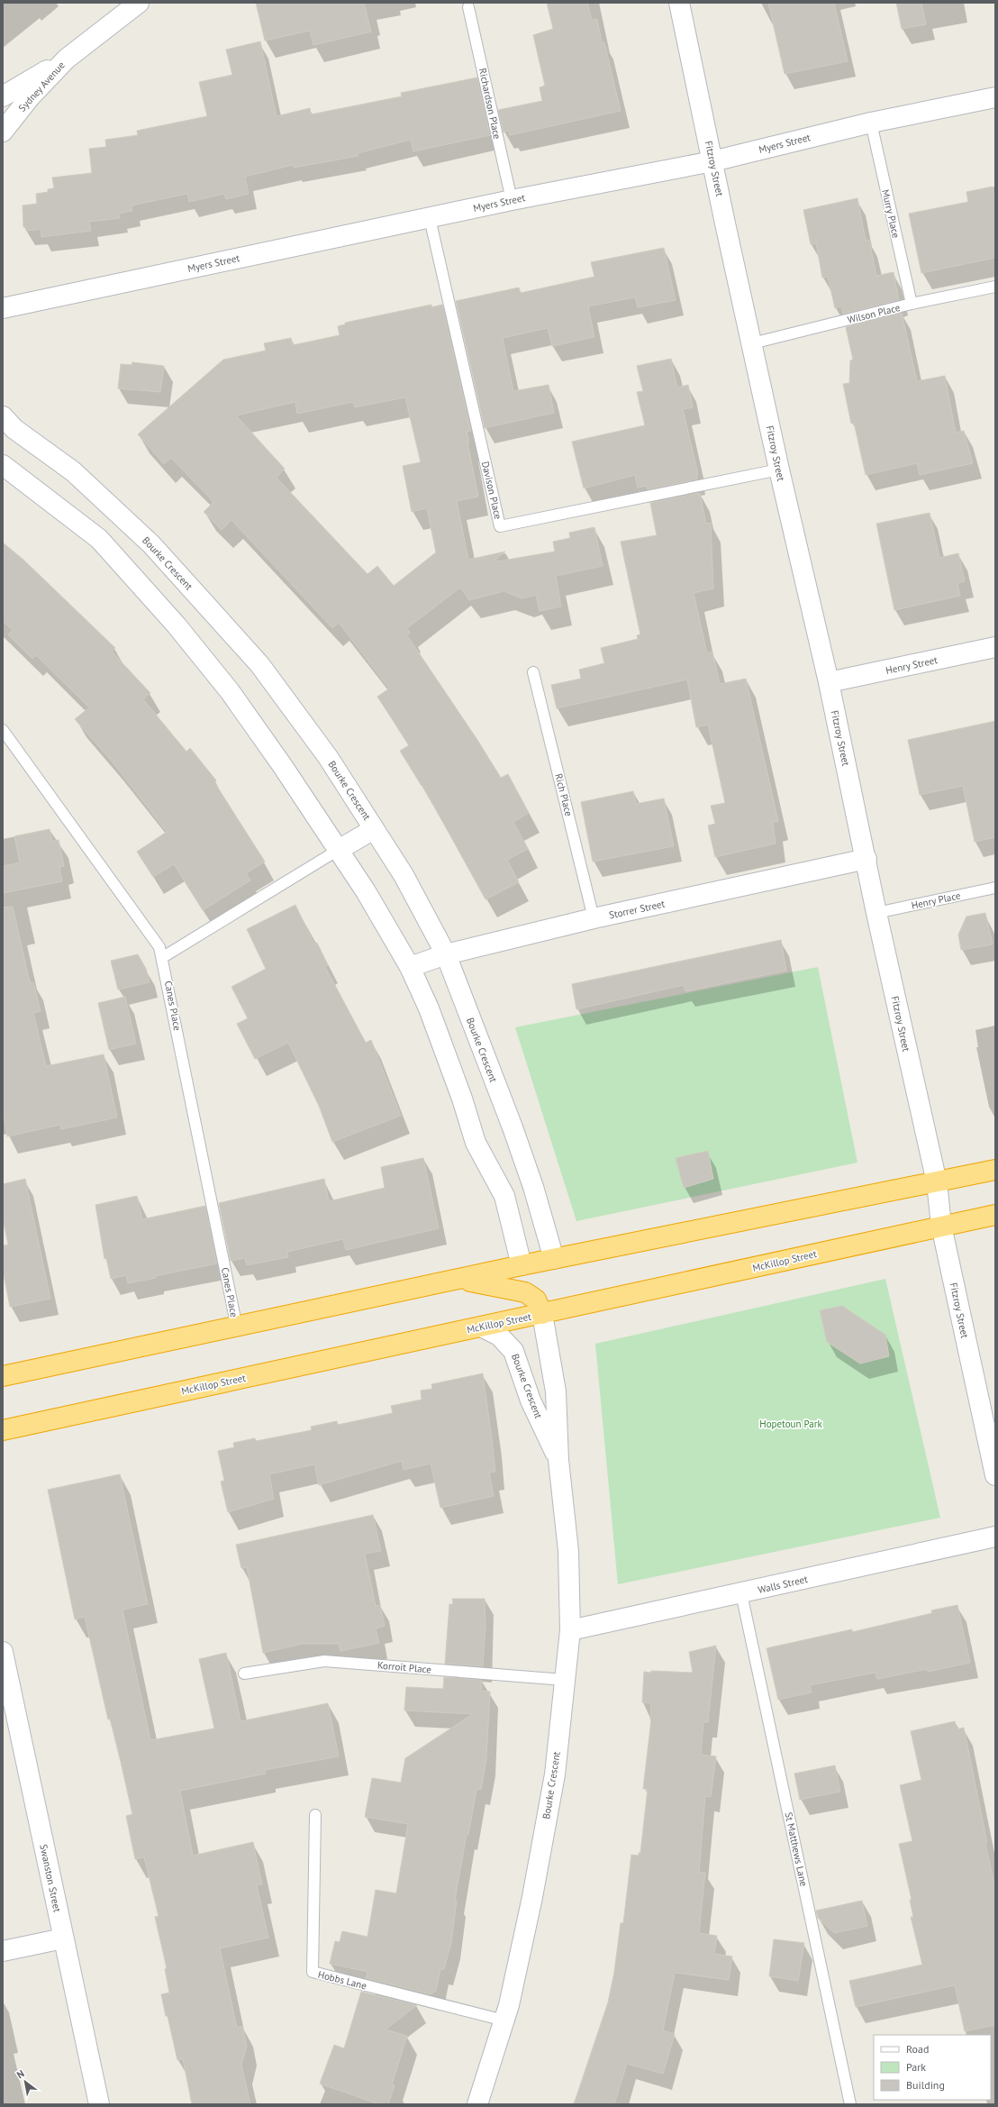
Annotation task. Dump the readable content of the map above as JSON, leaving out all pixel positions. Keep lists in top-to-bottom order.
{
  "streets": {
    "highway": ["McKillop Street"],
    "street": [
      "Sydney Avenue",
      "Myers Street",
      "Fitzroy Street",
      "Bourke Crescent",
      "Henry Street",
      "Storrer Street",
      "Walls Street",
      "Swanston Street"
    ],
    "lane": [
      "Richardson Place",
      "Murry Place",
      "Wilson Place",
      "Davison Place",
      "Rich Place",
      "Henry Place",
      "Canes Place",
      "Korroit Place",
      "St Matthews Lane",
      "Hobbs Lane"
    ]
  },
  "crossings": [
    ["Richardson Place", "Myers Street"],
    ["Myers Street", "Fitzroy Street"],
    ["Myers Street", "Murry Place"],
    ["Myers Street", "Davison Place"],
    ["Fitzroy Street", "Wilson Place"],
    ["Fitzroy Street", "Davison Place"],
    ["Fitzroy Street", "Henry Street"],
    ["Fitzroy Street", "Henry Place"],
    ["Fitzroy Street", "Storrer Street"],
    ["Fitzroy Street", "McKillop Street"],
    ["Murry Place", "Wilson Place"],
    ["Bourke Crescent", "Storrer Street"],
    ["Bourke Crescent", "McKillop Street"],
    ["Bourke Crescent", "Walls Street"],
    ["Bourke Crescent", "Korroit Place"],
    ["Bourke Crescent", "Hobbs Lane"],
    ["Rich Place", "Storrer Street"],
    ["Walls Street", "St Matthews Lane"]
  ],
  "parks": ["Hopetoun Park"],
  "legend": ["Road", "Park", "Building"],
  "north": "top left"
}
